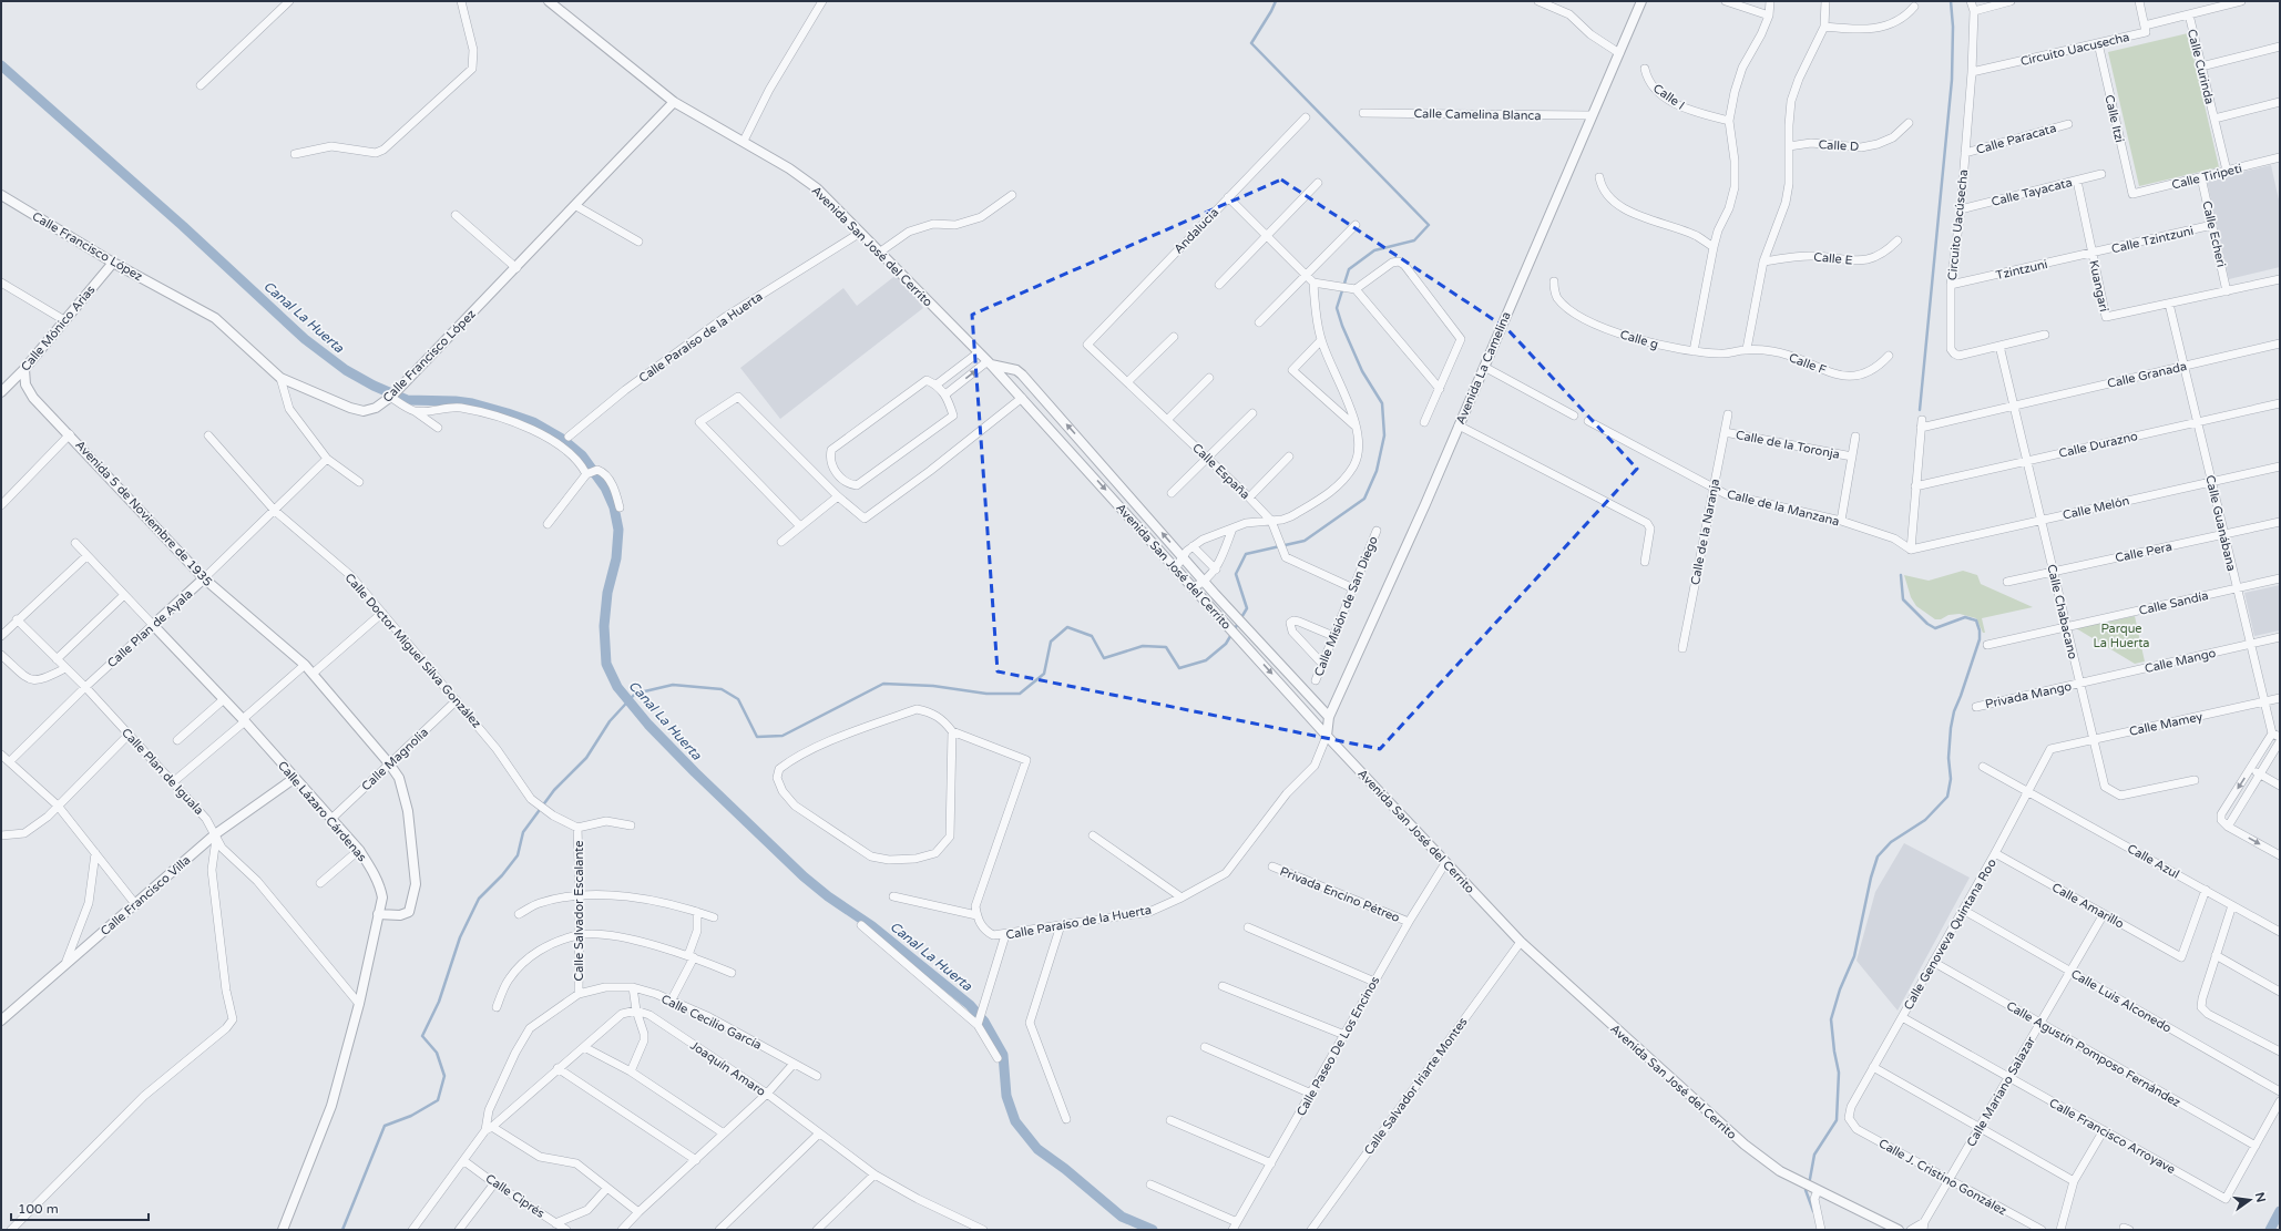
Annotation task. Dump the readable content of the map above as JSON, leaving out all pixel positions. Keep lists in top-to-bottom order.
{
  "streets": {
    "street": [
      "Circuito Uacusecha",
      "Calle Curinda",
      "Calle I",
      "Calle Camelina Blanca",
      "Calle Itzi",
      "Calle Paracata",
      "Calle D",
      "Calle Tiripeti",
      "Calle Tayacata",
      "Circuito Uacúsecha",
      "Andalucia",
      "Calle Echeri",
      "Calle Tzintzuni",
      "Calle Francisco López",
      "Avenida San José del Cerrito",
      "Calle E",
      "Tzintzuni",
      "Kuangari",
      "Calle Mónico Arias",
      "Calle Paraíso de la Huerta",
      "Calle g",
      "Calle F",
      "Avenida La Camelina",
      "Calle Granada",
      "Calle de la Toronja",
      "Calle Durazno",
      "Calle España",
      "Calle de la Manzana",
      "Calle Melón",
      "Avenida 5 de Noviembre de 1935",
      "Calle Guanábana",
      "Calle de la Naranja",
      "Calle Pera",
      "Calle Sandía",
      "Calle Misión de San Diego",
      "Calle Chabacano",
      "Calle Plan de Ayala",
      "Calle Doctor Miguel Silva González",
      "Calle Mango",
      "Privada Mango",
      "Calle Mamey",
      "Calle Magnolia",
      "Calle Plan de Iguala",
      "Calle Lázaro Cárdenas",
      "Calle Azul",
      "Privada Encino Pétreo",
      "Calle Francisco Villa",
      "Calle Amarillo",
      "Calle Salvador Escalante",
      "Calle Genoveva Quintana Roo",
      "Calle Luis Alconedo",
      "Calle Cecilio García",
      "Calle Paseo De Los Encinos",
      "Calle Agustín Pomposo Fernández",
      "Joaquín Amaro",
      "Calle Salvador Iriarte Montes",
      "Calle Mariano Salazar",
      "Calle Francisco Arroyave",
      "Calle J. Cristino González",
      "Calle Ciprés"
    ]
  },
  "crossings": [
    ["Circuito Uacusecha", "Calle Itzi"],
    ["Circuito Uacusecha", "Circuito Uacúsecha"],
    ["Calle Curinda", "Calle Tiripeti"],
    ["Calle Camelina Blanca", "Avenida La Camelina"],
    ["Calle Itzi", "Calle Tiripeti"],
    ["Calle Paracata", "Circuito Uacúsecha"],
    ["Calle Tiripeti", "Calle Echeri"],
    ["Calle Tayacata", "Circuito Uacúsecha"],
    ["Calle Tayacata", "Kuangari"],
    ["Circuito Uacúsecha", "Tzintzuni"],
    ["Circuito Uacúsecha", "Calle Chabacano"],
    ["Andalucia", "Calle España"],
    ["Calle Echeri", "Calle Tzintzuni"],
    ["Calle Tzintzuni", "Tzintzuni"],
    ["Calle Tzintzuni", "Kuangari"],
    ["Calle Francisco López", "Avenida San José del Cerrito"],
    ["Calle Francisco López", "Calle Mónico Arias"],
    ["Avenida San José del Cerrito", "Calle Paraíso de la Huerta"],
    ["Avenida San José del Cerrito", "Avenida La Camelina"],
    ["Avenida San José del Cerrito", "Calle Paseo De Los Encinos"],
    ["Avenida San José del Cerrito", "Calle Salvador Iriarte Montes"],
    ["Tzintzuni", "Kuangari"],
    ["Kuangari", "Calle Guanábana"],
    ["Calle Mónico Arias", "Avenida 5 de Noviembre de 1935"],
    ["Calle Paraíso de la Huerta", "Avenida La Camelina"],
    ["Calle g", "Calle F"],
    ["Calle Granada", "Calle Durazno"],
    ["Calle Granada", "Calle Guanábana"],
    ["Calle Granada", "Calle Chabacano"],
    ["Calle de la Toronja", "Calle de la Naranja"],
    ["Calle Durazno", "Calle Guanábana"],
    ["Calle Durazno", "Calle Chabacano"],
    ["Calle España", "Calle Misión de San Diego"],
    ["Calle de la Manzana", "Calle Melón"],
    ["Calle de la Manzana", "Calle de la Naranja"],
    ["Calle Melón", "Calle Guanábana"],
    ["Calle Melón", "Calle Chabacano"],
    ["Avenida 5 de Noviembre de 1935", "Calle Plan de Ayala"],
    ["Avenida 5 de Noviembre de 1935", "Calle Magnolia"],
    ["Avenida 5 de Noviembre de 1935", "Calle Lázaro Cárdenas"],
    ["Calle Guanábana", "Calle Pera"],
    ["Calle Guanábana", "Calle Sandía"],
    ["Calle Guanábana", "Calle Mango"],
    ["Calle Guanábana", "Calle Mamey"],
    ["Calle Pera", "Calle Chabacano"],
    ["Calle Sandía", "Calle Chabacano"],
    ["Calle Chabacano", "Calle Mango"],
    ["Calle Chabacano", "Privada Mango"],
    ["Calle Chabacano", "Calle Mamey"],
    ["Calle Plan de Ayala", "Calle Doctor Miguel Silva González"],
    ["Calle Plan de Ayala", "Calle Plan de Iguala"],
    ["Calle Plan de Ayala", "Calle Lázaro Cárdenas"],
    ["Calle Doctor Miguel Silva González", "Calle Magnolia"],
    ["Calle Doctor Miguel Silva González", "Calle Salvador Escalante"],
    ["Calle Mango", "Privada Mango"],
    ["Calle Mamey", "Calle Genoveva Quintana Roo"],
    ["Calle Magnolia", "Calle Lázaro Cárdenas"],
    ["Calle Plan de Iguala", "Calle Lázaro Cárdenas"],
    ["Calle Plan de Iguala", "Calle Francisco Villa"],
    ["Calle Lázaro Cárdenas", "Calle Francisco Villa"],
    ["Calle Azul", "Calle Amarillo"],
    ["Calle Azul", "Calle Genoveva Quintana Roo"],
    ["Privada Encino Pétreo", "Calle Paseo De Los Encinos"],
    ["Calle Amarillo", "Calle Genoveva Quintana Roo"],
    ["Calle Amarillo", "Calle Mariano Salazar"],
    ["Calle Salvador Escalante", "Calle Cecilio García"],
    ["Calle Genoveva Quintana Roo", "Calle Luis Alconedo"],
    ["Calle Genoveva Quintana Roo", "Calle Agustín Pomposo Fernández"],
    ["Calle Genoveva Quintana Roo", "Calle Francisco Arroyave"],
    ["Calle Genoveva Quintana Roo", "Calle J. Cristino González"],
    ["Calle Luis Alconedo", "Calle Mariano Salazar"],
    ["Calle Cecilio García", "Calle Ciprés"],
    ["Calle Agustín Pomposo Fernández", "Calle Mariano Salazar"],
    ["Calle Agustín Pomposo Fernández", "Calle Francisco Arroyave"],
    ["Calle Mariano Salazar", "Calle Francisco Arroyave"],
    ["Calle Mariano Salazar", "Calle J. Cristino González"]
  ],
  "water": ["Canal La Huerta"],
  "parks": ["Parque La Huerta"],
  "scale_bar": "100 m",
  "north": "right"
}
